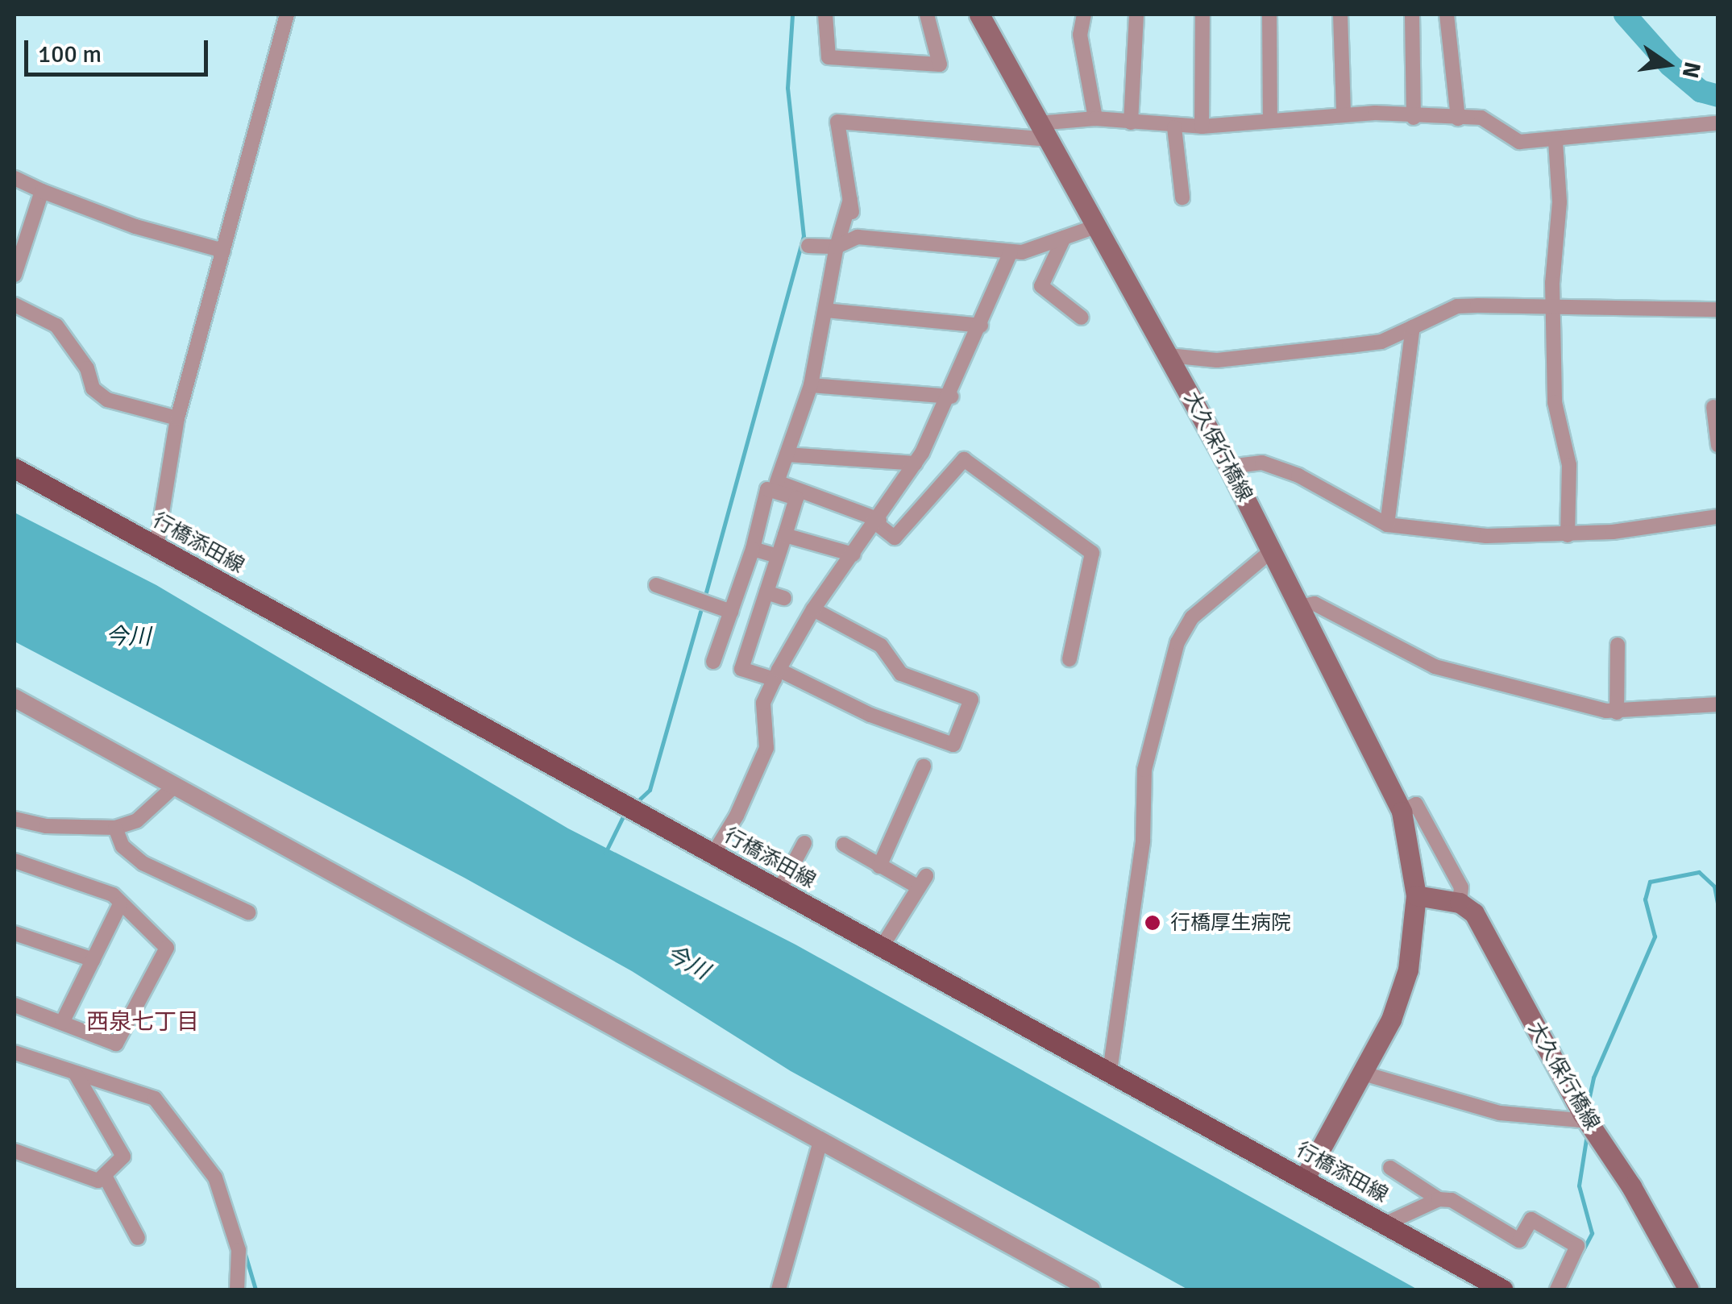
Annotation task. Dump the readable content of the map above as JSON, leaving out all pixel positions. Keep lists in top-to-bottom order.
{
  "streets": {
    "main road": ["大久保行橋線", "行橋添田線"]
  },
  "crossings": [
    ["大久保行橋線", "行橋添田線"]
  ],
  "districts": ["西泉七丁目"],
  "water": ["今川"],
  "places": ["行橋厚生病院"],
  "scale_bar": "100 m",
  "north": "right"
}
